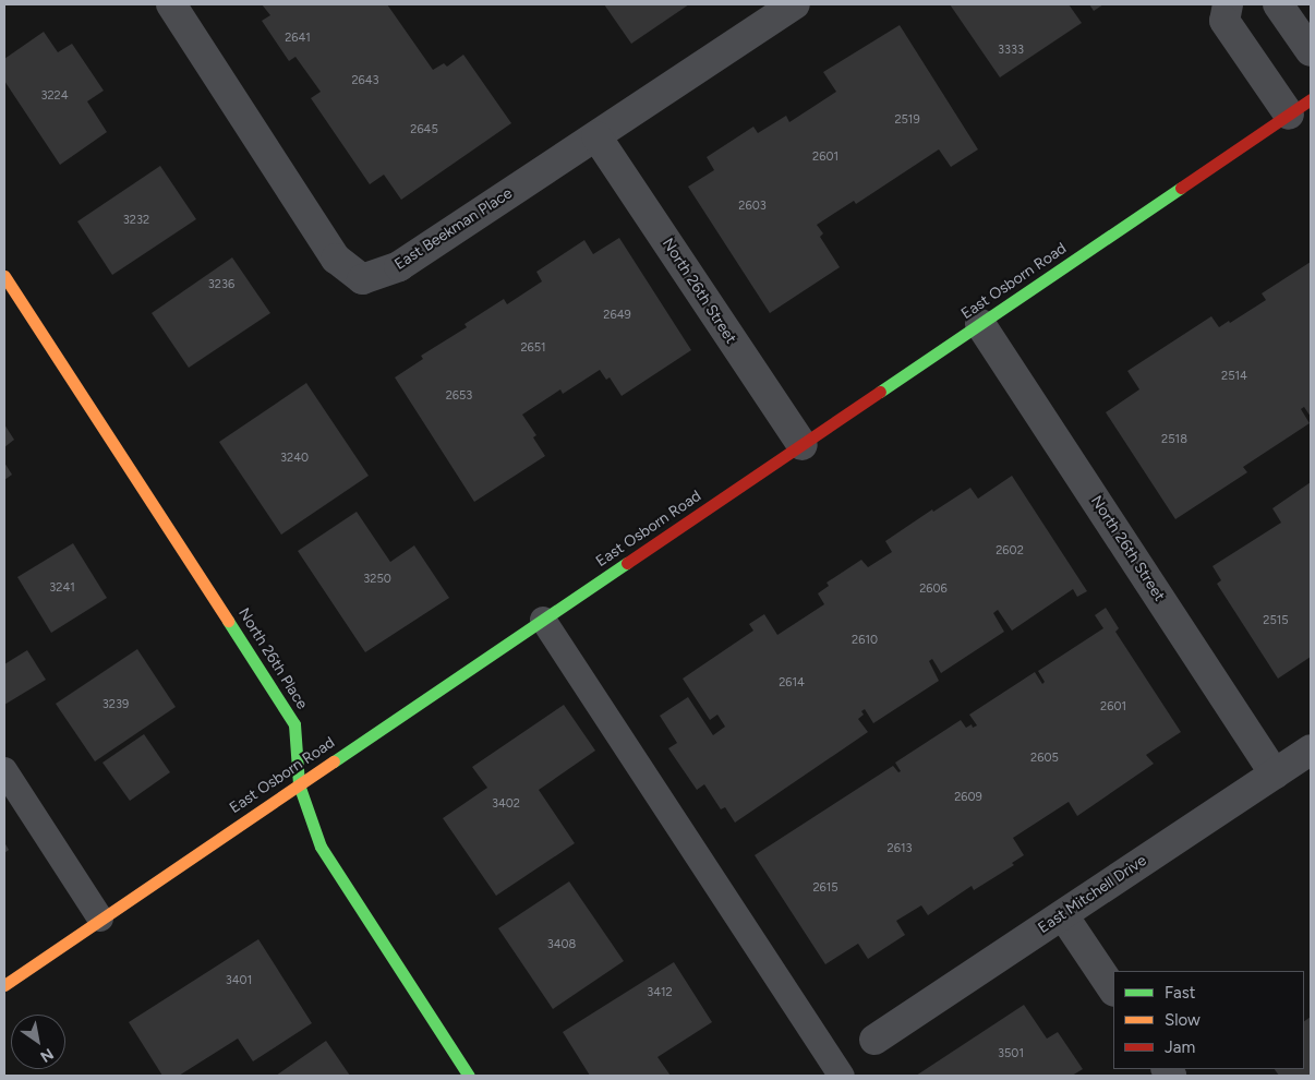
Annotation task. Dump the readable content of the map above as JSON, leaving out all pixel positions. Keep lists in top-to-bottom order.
{
  "streets": {
    "main road": ["East Osborn Road", "North 26th Place"],
    "street": ["East Beekman Place", "North 26th Street", "East Mitchell Drive"]
  },
  "crossings": [
    ["East Beekman Place", "North 26th Street"],
    ["East Osborn Road", "North 26th Street"],
    ["East Osborn Road", "North 26th Place"],
    ["North 26th Street", "East Mitchell Drive"]
  ],
  "house_numbers": [
    "2641",
    "3333",
    "2643",
    "3224",
    "2519",
    "2645",
    "2601",
    "2603",
    "3232",
    "3236",
    "2649",
    "2651",
    "2514",
    "2653",
    "2518",
    "3240",
    "2602",
    "3250",
    "3241",
    "2606",
    "2515",
    "2610",
    "2614",
    "3239",
    "2601",
    "2605",
    "2609",
    "3402",
    "2613",
    "2615",
    "3408",
    "3401",
    "3412",
    "3501"
  ],
  "legend": ["Fast", "Slow", "Jam"],
  "north": "bottom right"
}
